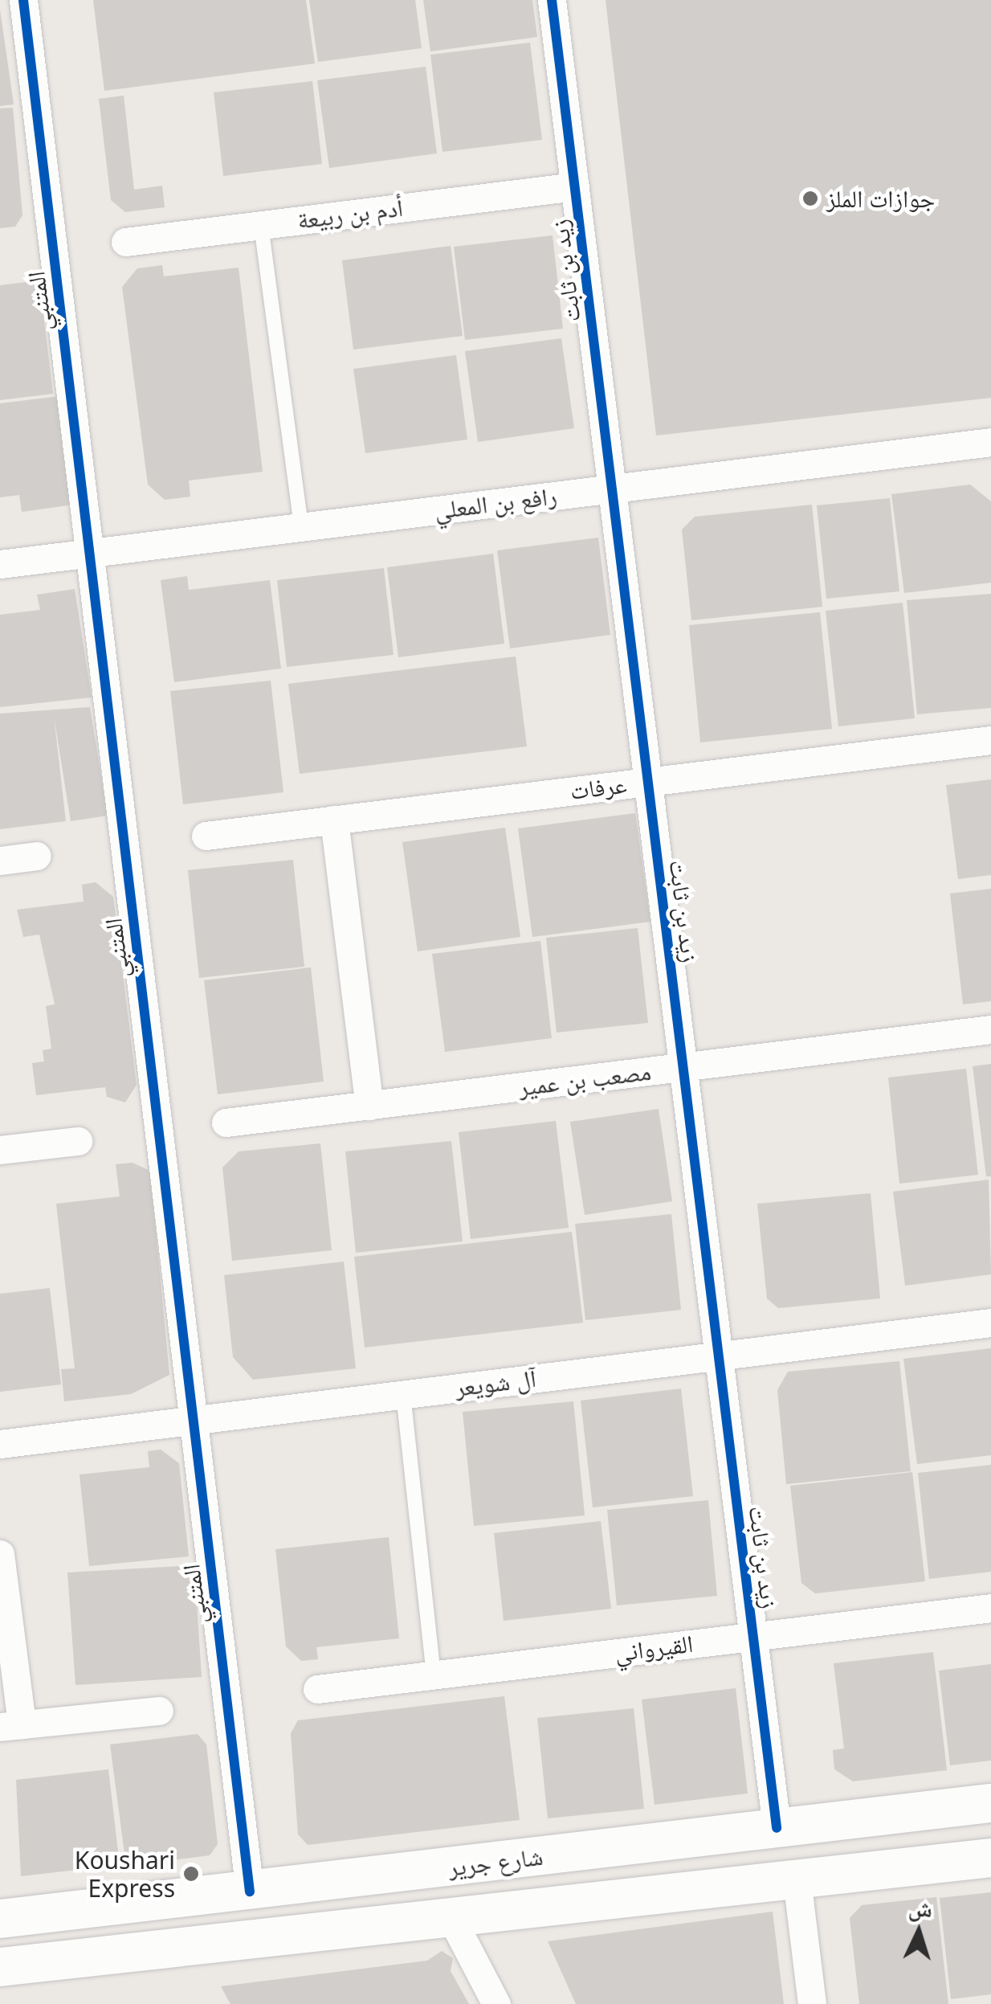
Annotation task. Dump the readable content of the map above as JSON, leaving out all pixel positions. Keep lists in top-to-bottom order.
{
  "streets": {
    "main road": ["شارع جرير"],
    "street": [
      "أدم بن ربيعة",
      "زيد بن ثابت",
      "المتنبي",
      "رافع بن المعلي",
      "عرفات",
      "مصعب بن عمير",
      "آل شويعر",
      "القيرواني"
    ]
  },
  "crossings": [
    ["أدم بن ربيعة", "زيد بن ثابت"],
    ["زيد بن ثابت", "رافع بن المعلي"],
    ["زيد بن ثابت", "عرفات"],
    ["زيد بن ثابت", "مصعب بن عمير"],
    ["زيد بن ثابت", "آل شويعر"],
    ["زيد بن ثابت", "القيرواني"],
    ["زيد بن ثابت", "شارع جرير"],
    ["المتنبي", "رافع بن المعلي"],
    ["المتنبي", "آل شويعر"],
    ["المتنبي", "شارع جرير"]
  ],
  "places": ["جوازات الملز", "Koushari Express"],
  "north": "top"
}
